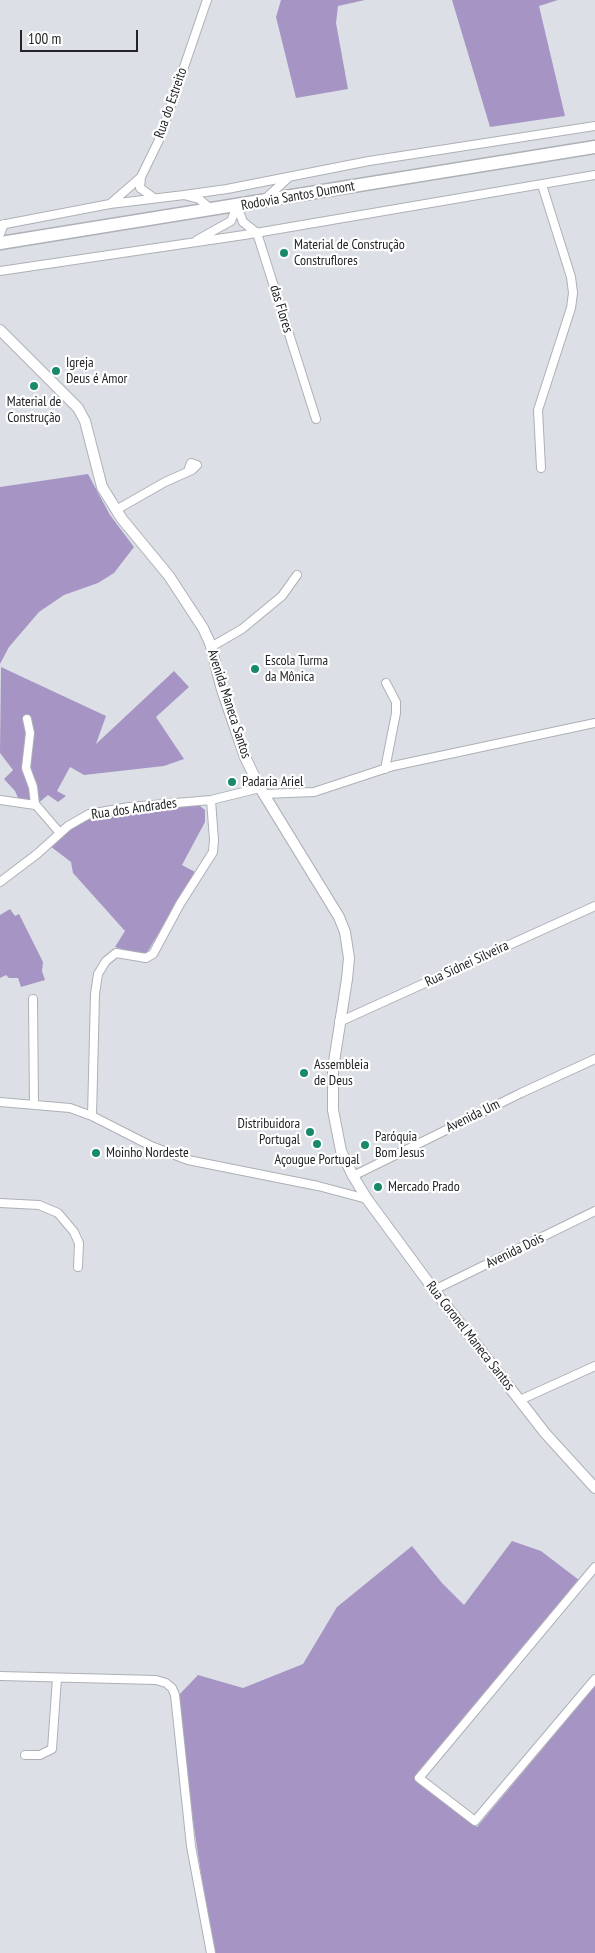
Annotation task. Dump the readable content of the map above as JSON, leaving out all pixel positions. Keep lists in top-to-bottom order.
{
  "streets": {
    "highway": ["Rodovia Santos Dumont"],
    "street": [
      "Rua do Estreito",
      "das Flores",
      "Avenida Maneca Santos",
      "Rua dos Andrades",
      "Rua Sidnei Silveira",
      "Avenida Um",
      "Avenida Dois",
      "Rua Coronel Maneca Santos"
    ]
  },
  "crossings": [
    ["Rodovia Santos Dumont", "das Flores"],
    ["Avenida Maneca Santos", "Rua dos Andrades"],
    ["Avenida Maneca Santos", "Rua Sidnei Silveira"],
    ["Avenida Maneca Santos", "Avenida Um"],
    ["Avenida Maneca Santos", "Rua Coronel Maneca Santos"],
    ["Avenida Um", "Rua Coronel Maneca Santos"],
    ["Avenida Dois", "Rua Coronel Maneca Santos"]
  ],
  "places": [
    "Material de Construção Construflores",
    "Igreja Deus é Amor",
    "Material de Construção",
    "Escola Turma da Mônica",
    "Padaria Ariel",
    "Assembleia de Deus",
    "Distribuidora Portugal",
    "Açougue Portugal",
    "Paróquia Bom Jesus",
    "Moinho Nordeste",
    "Mercado Prado"
  ],
  "scale_bar": "100 m"
}
